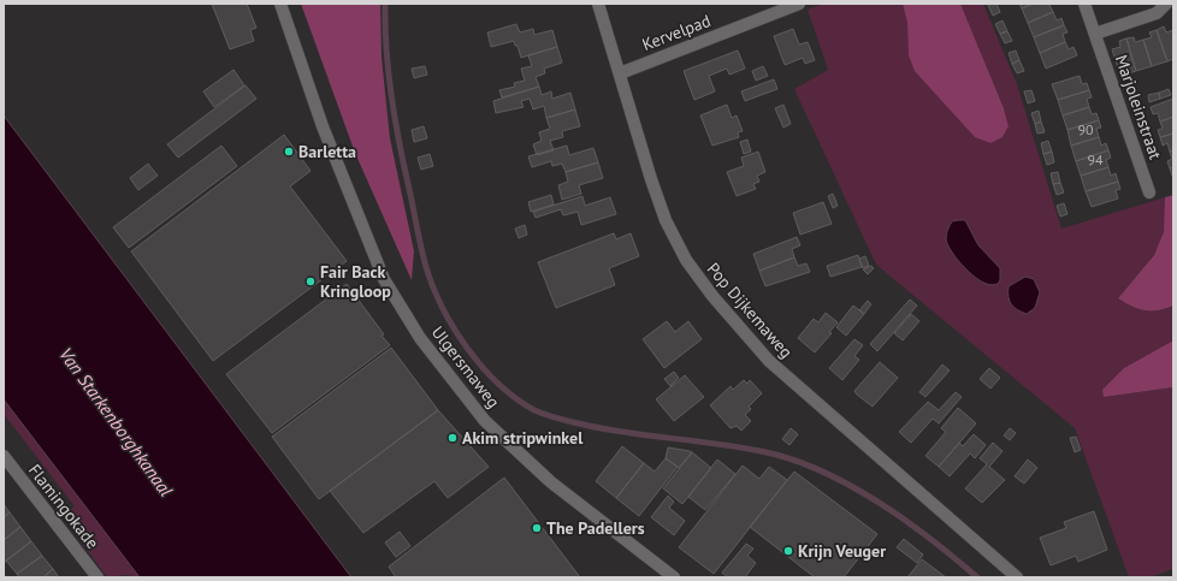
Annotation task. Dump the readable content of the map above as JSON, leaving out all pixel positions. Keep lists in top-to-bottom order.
{
  "streets": {
    "street": [
      "Kervelpad",
      "Marjoleinstraat",
      "Pop Dijkemaweg",
      "Ulgersmaweg",
      "Flamingokade"
    ]
  },
  "crossings": [
    ["Kervelpad", "Pop Dijkemaweg"]
  ],
  "water": ["Van Starkenborghkanaal"],
  "places": [
    "Barletta",
    "Fair Back Kringloop",
    "Akim stripwinkel",
    "The Padellers",
    "Krijn Veuger"
  ],
  "house_numbers": ["90", "94"]
}
